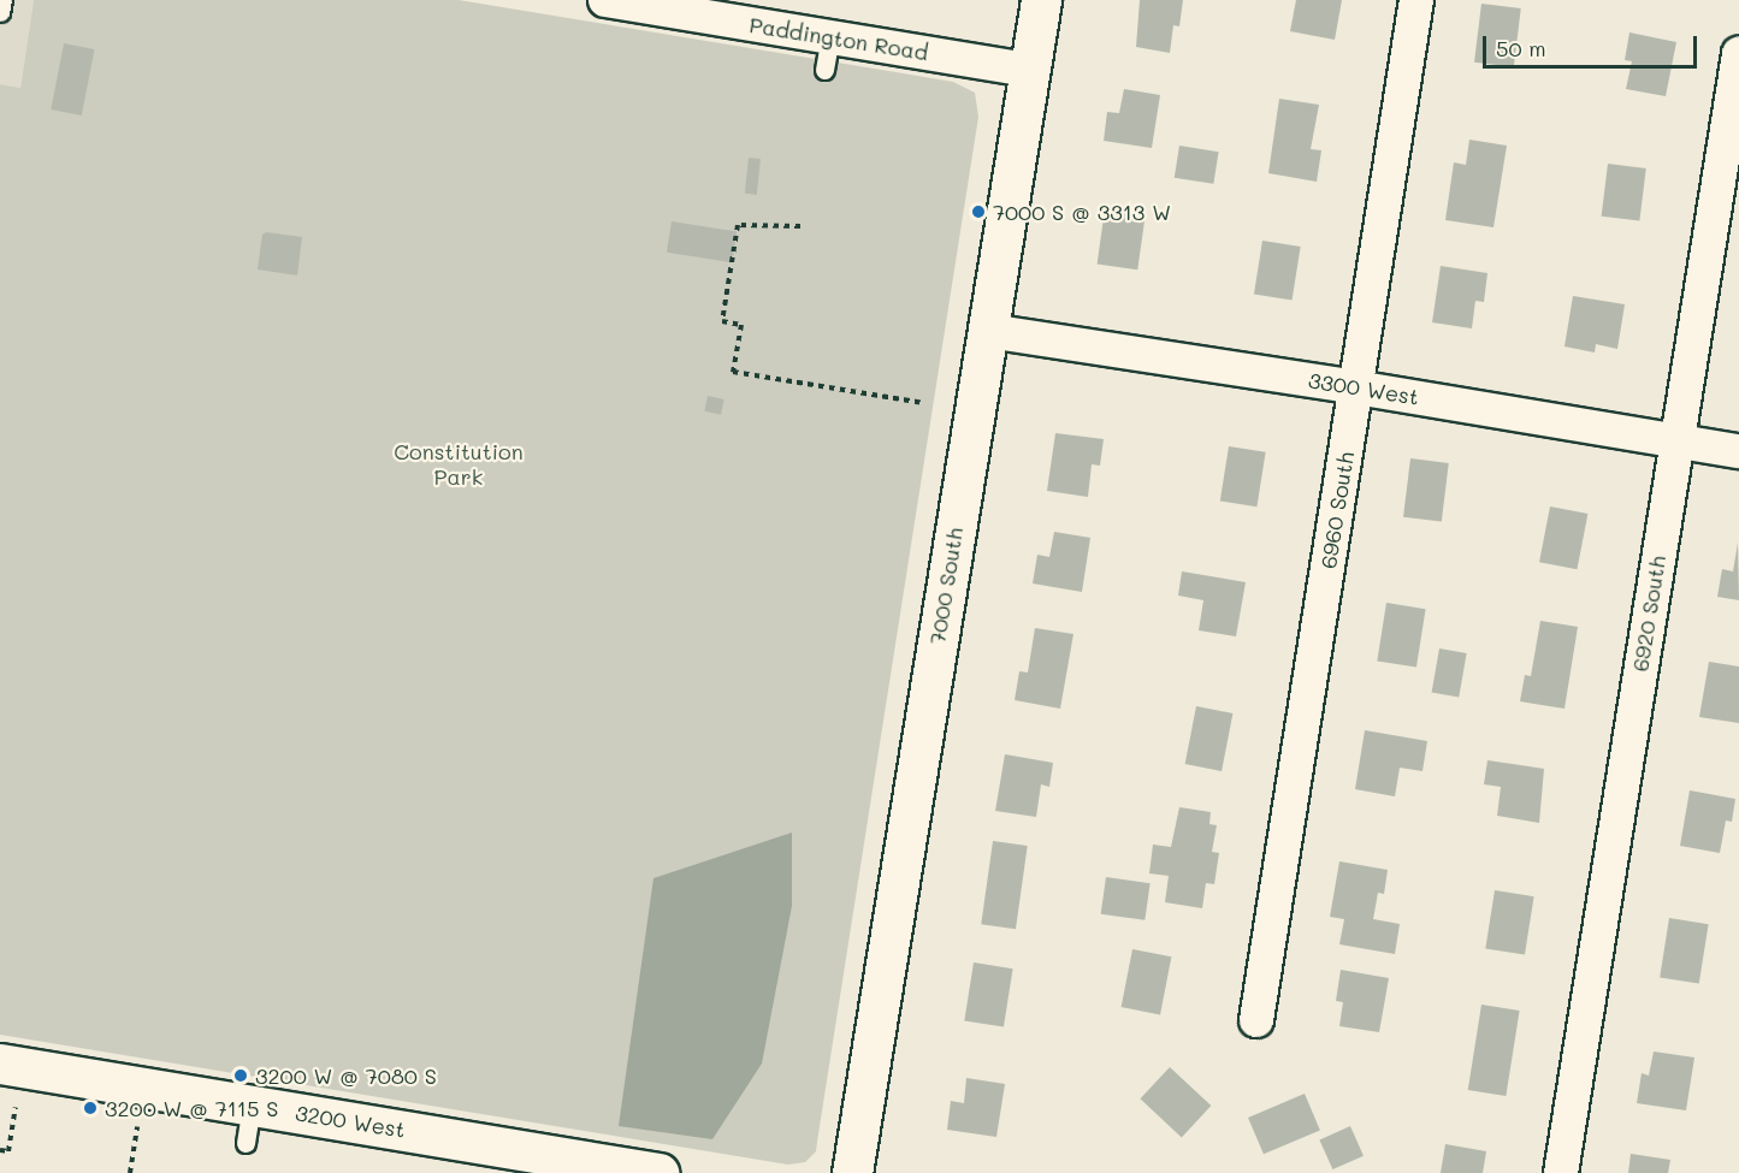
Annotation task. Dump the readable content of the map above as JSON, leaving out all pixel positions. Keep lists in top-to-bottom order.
{
  "streets": {
    "main road": ["7000 South", "3200 West"],
    "street": [
      "Paddington Road",
      "3300 West",
      "6960 South",
      "6920 South"
    ]
  },
  "crossings": [
    ["Paddington Road", "7000 South"],
    ["3300 West", "6960 South"],
    ["3300 West", "7000 South"],
    ["3300 West", "6920 South"]
  ],
  "parks": ["Constitution Park"],
  "places": ["7000 S @ 3313 W", "3200 W @ 7080 S", "3200 W @ 7115 S"],
  "scale_bar": "50 m"
}
